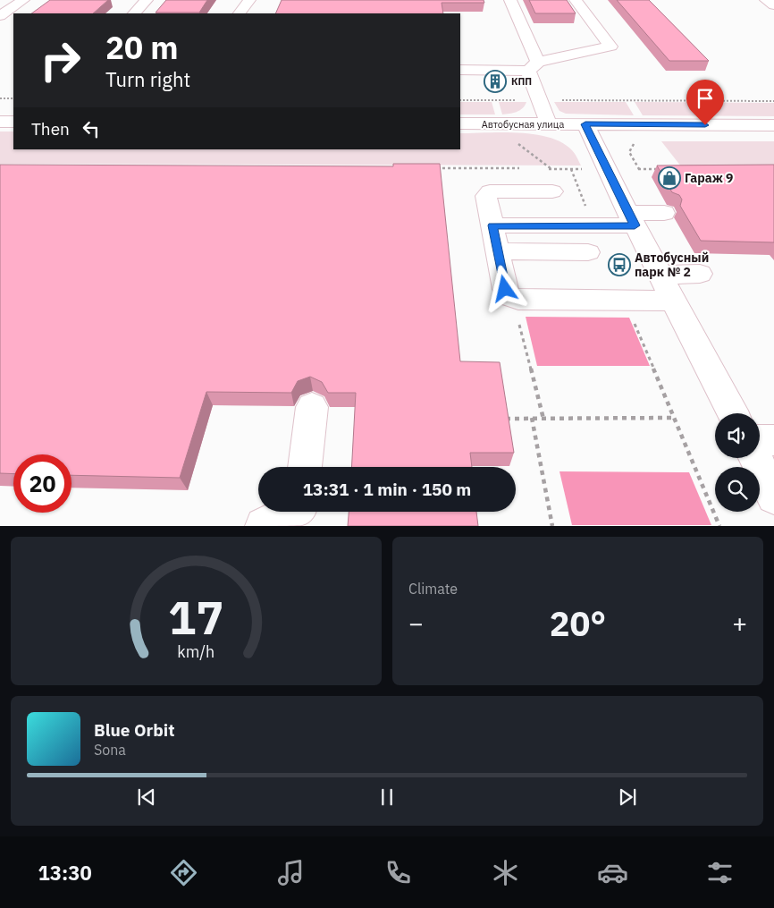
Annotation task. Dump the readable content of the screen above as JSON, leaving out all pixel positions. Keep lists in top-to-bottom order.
{
  "streets": {
    "street": ["Автобусная улица"]
  },
  "places": {
    "building": ["КПП"],
    "shop": ["Гараж 9"],
    "bus stop": ["Автобусный парк № 2"]
  },
  "page": {
    "turn": ["20 m", "Turn right"],
    "then": "Then",
    "limit": "20",
    "trip": "13:31 · 1 min · 150 m",
    "tile": "Climate",
    "heat": ["−", "20°", "+"],
    "song": ["Blue Orbit", "Sona"],
    "tabs": "13:30",
    "gauge": ["17", "km/h"]
  }
}
